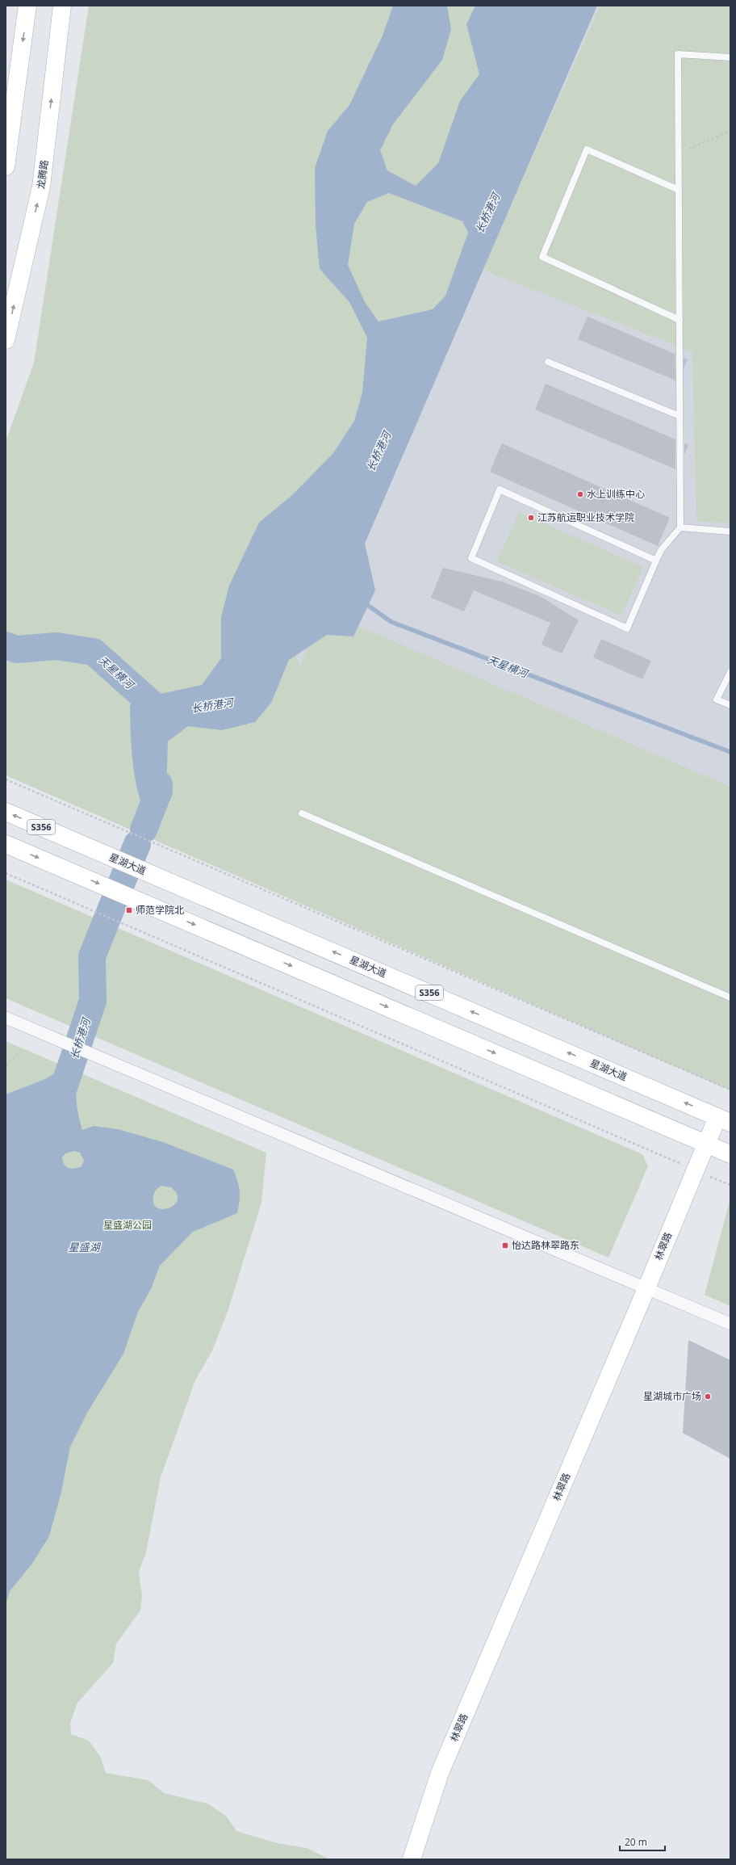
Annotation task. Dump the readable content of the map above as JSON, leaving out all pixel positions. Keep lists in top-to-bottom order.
{
  "streets": {
    "main road": [
      "龙腾路",
      "S356",
      "星湖大道",
      "林翠路"
    ]
  },
  "crossings": [
    ["星湖大道", "林翠路"]
  ],
  "water": ["长桥港河", "天星横河", "星盛湖"],
  "parks": ["星盛湖公园"],
  "places": {
    "other": ["水上训练中心", "江苏航运职业技术学院", "星湖城市广场"],
    "transit": ["师范学院北", "怡达路林翠路东"]
  },
  "scale_bar": "20 m"
}
